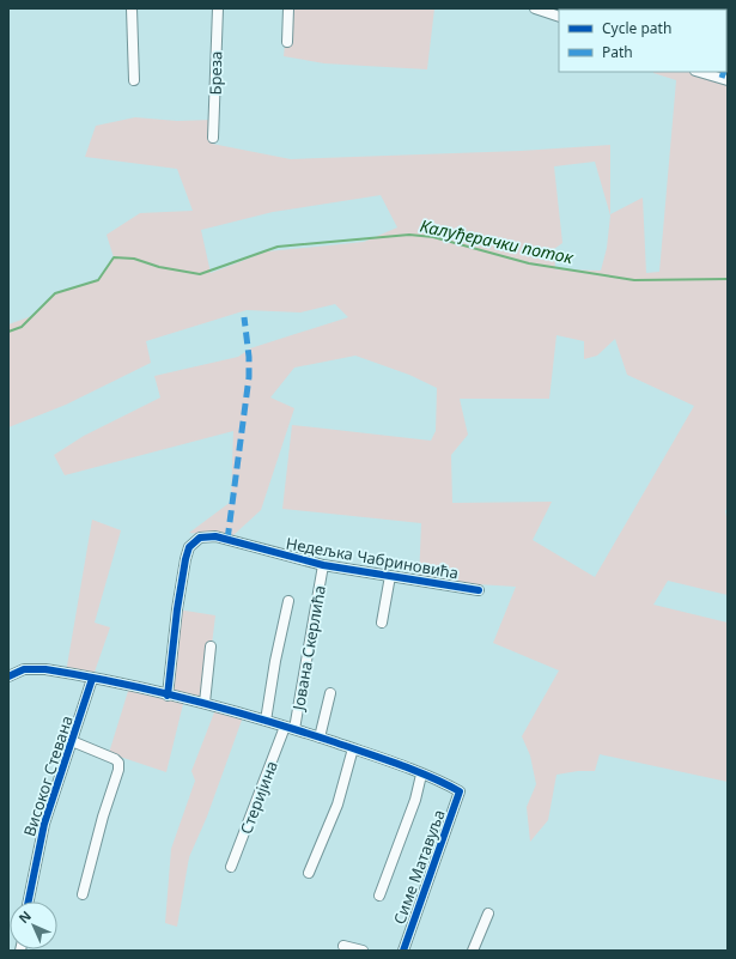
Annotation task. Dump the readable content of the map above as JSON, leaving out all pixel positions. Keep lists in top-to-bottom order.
{
  "streets": {
    "street": [
      "Бреза",
      "Недељка Чабриновића",
      "Јована Скерлића",
      "Високог Стевана",
      "Стеријина",
      "Симе Матавуља"
    ]
  },
  "crossings": [
    ["Недељка Чабриновића", "Јована Скерлића"],
    ["Јована Скерлића", "Стеријина"]
  ],
  "water": ["Калуђерачки поток"],
  "legend": ["Cycle path", "Path"],
  "north": "top left"
}
